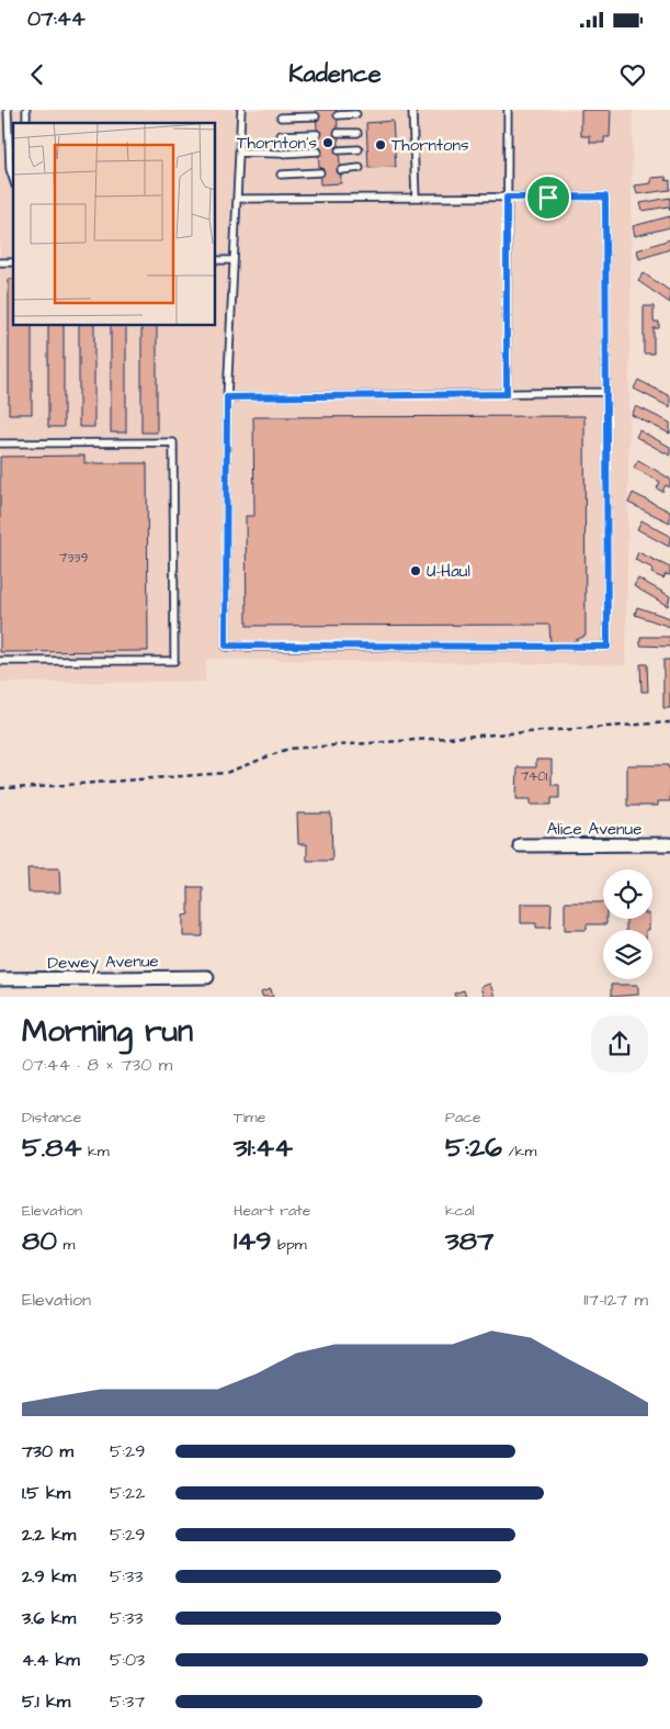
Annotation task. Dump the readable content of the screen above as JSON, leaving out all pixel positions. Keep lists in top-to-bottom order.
{
  "streets": {
    "street": ["Alice Avenue", "Dewey Avenue"]
  },
  "places": ["Thornton's", "Thorntons", "U-Haul"],
  "house_numbers": ["7339", "7401"],
  "page": {
    "status": "07:44",
    "header": "Kadence",
    "heading": ["Morning run", "07:44 · 8 × 730 m"],
    "stats": [
      ["Distance", "5.84 km"],
      ["Time", "31:44"],
      ["Pace", "5:26 /km"],
      ["Elevation", "80 m"],
      ["Heart rate", "149 bpm"],
      ["kcal", "387"]
    ],
    "chart": ["Elevation", "117–127 m"],
    "list": [
      {
        "name": "730 m",
        "note": "5:29"
      },
      {
        "name": "1.5 km",
        "note": "5:22"
      },
      {
        "name": "2.2 km",
        "note": "5:29"
      },
      {
        "name": "2.9 km",
        "note": "5:33"
      },
      {
        "name": "3.6 km",
        "note": "5:33"
      },
      {
        "name": "4.4 km",
        "note": "5:03"
      },
      {
        "name": "5.1 km",
        "note": "5:37"
      }
    ]
  }
}
